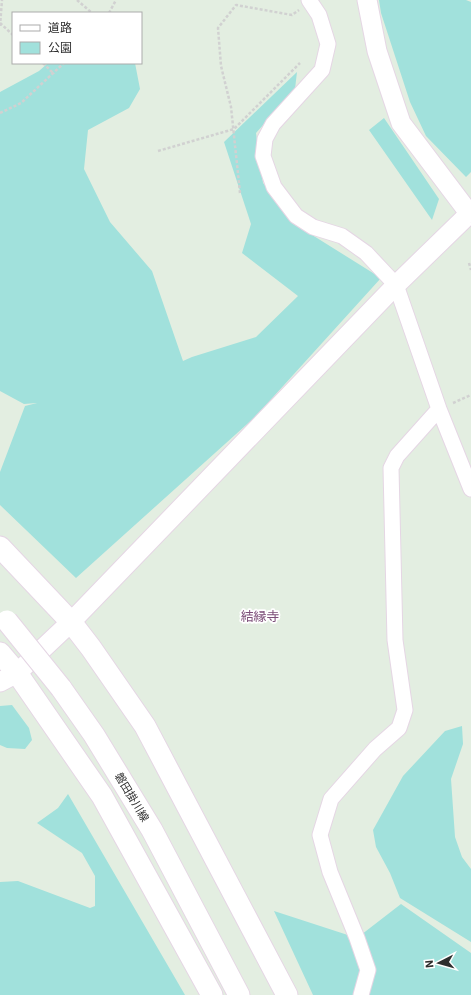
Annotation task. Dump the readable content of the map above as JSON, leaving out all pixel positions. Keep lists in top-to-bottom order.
{
  "streets": {
    "main road": ["磐田掛川線"]
  },
  "districts": ["結縁寺"],
  "legend": ["道路", "公園"],
  "north": "left"
}
